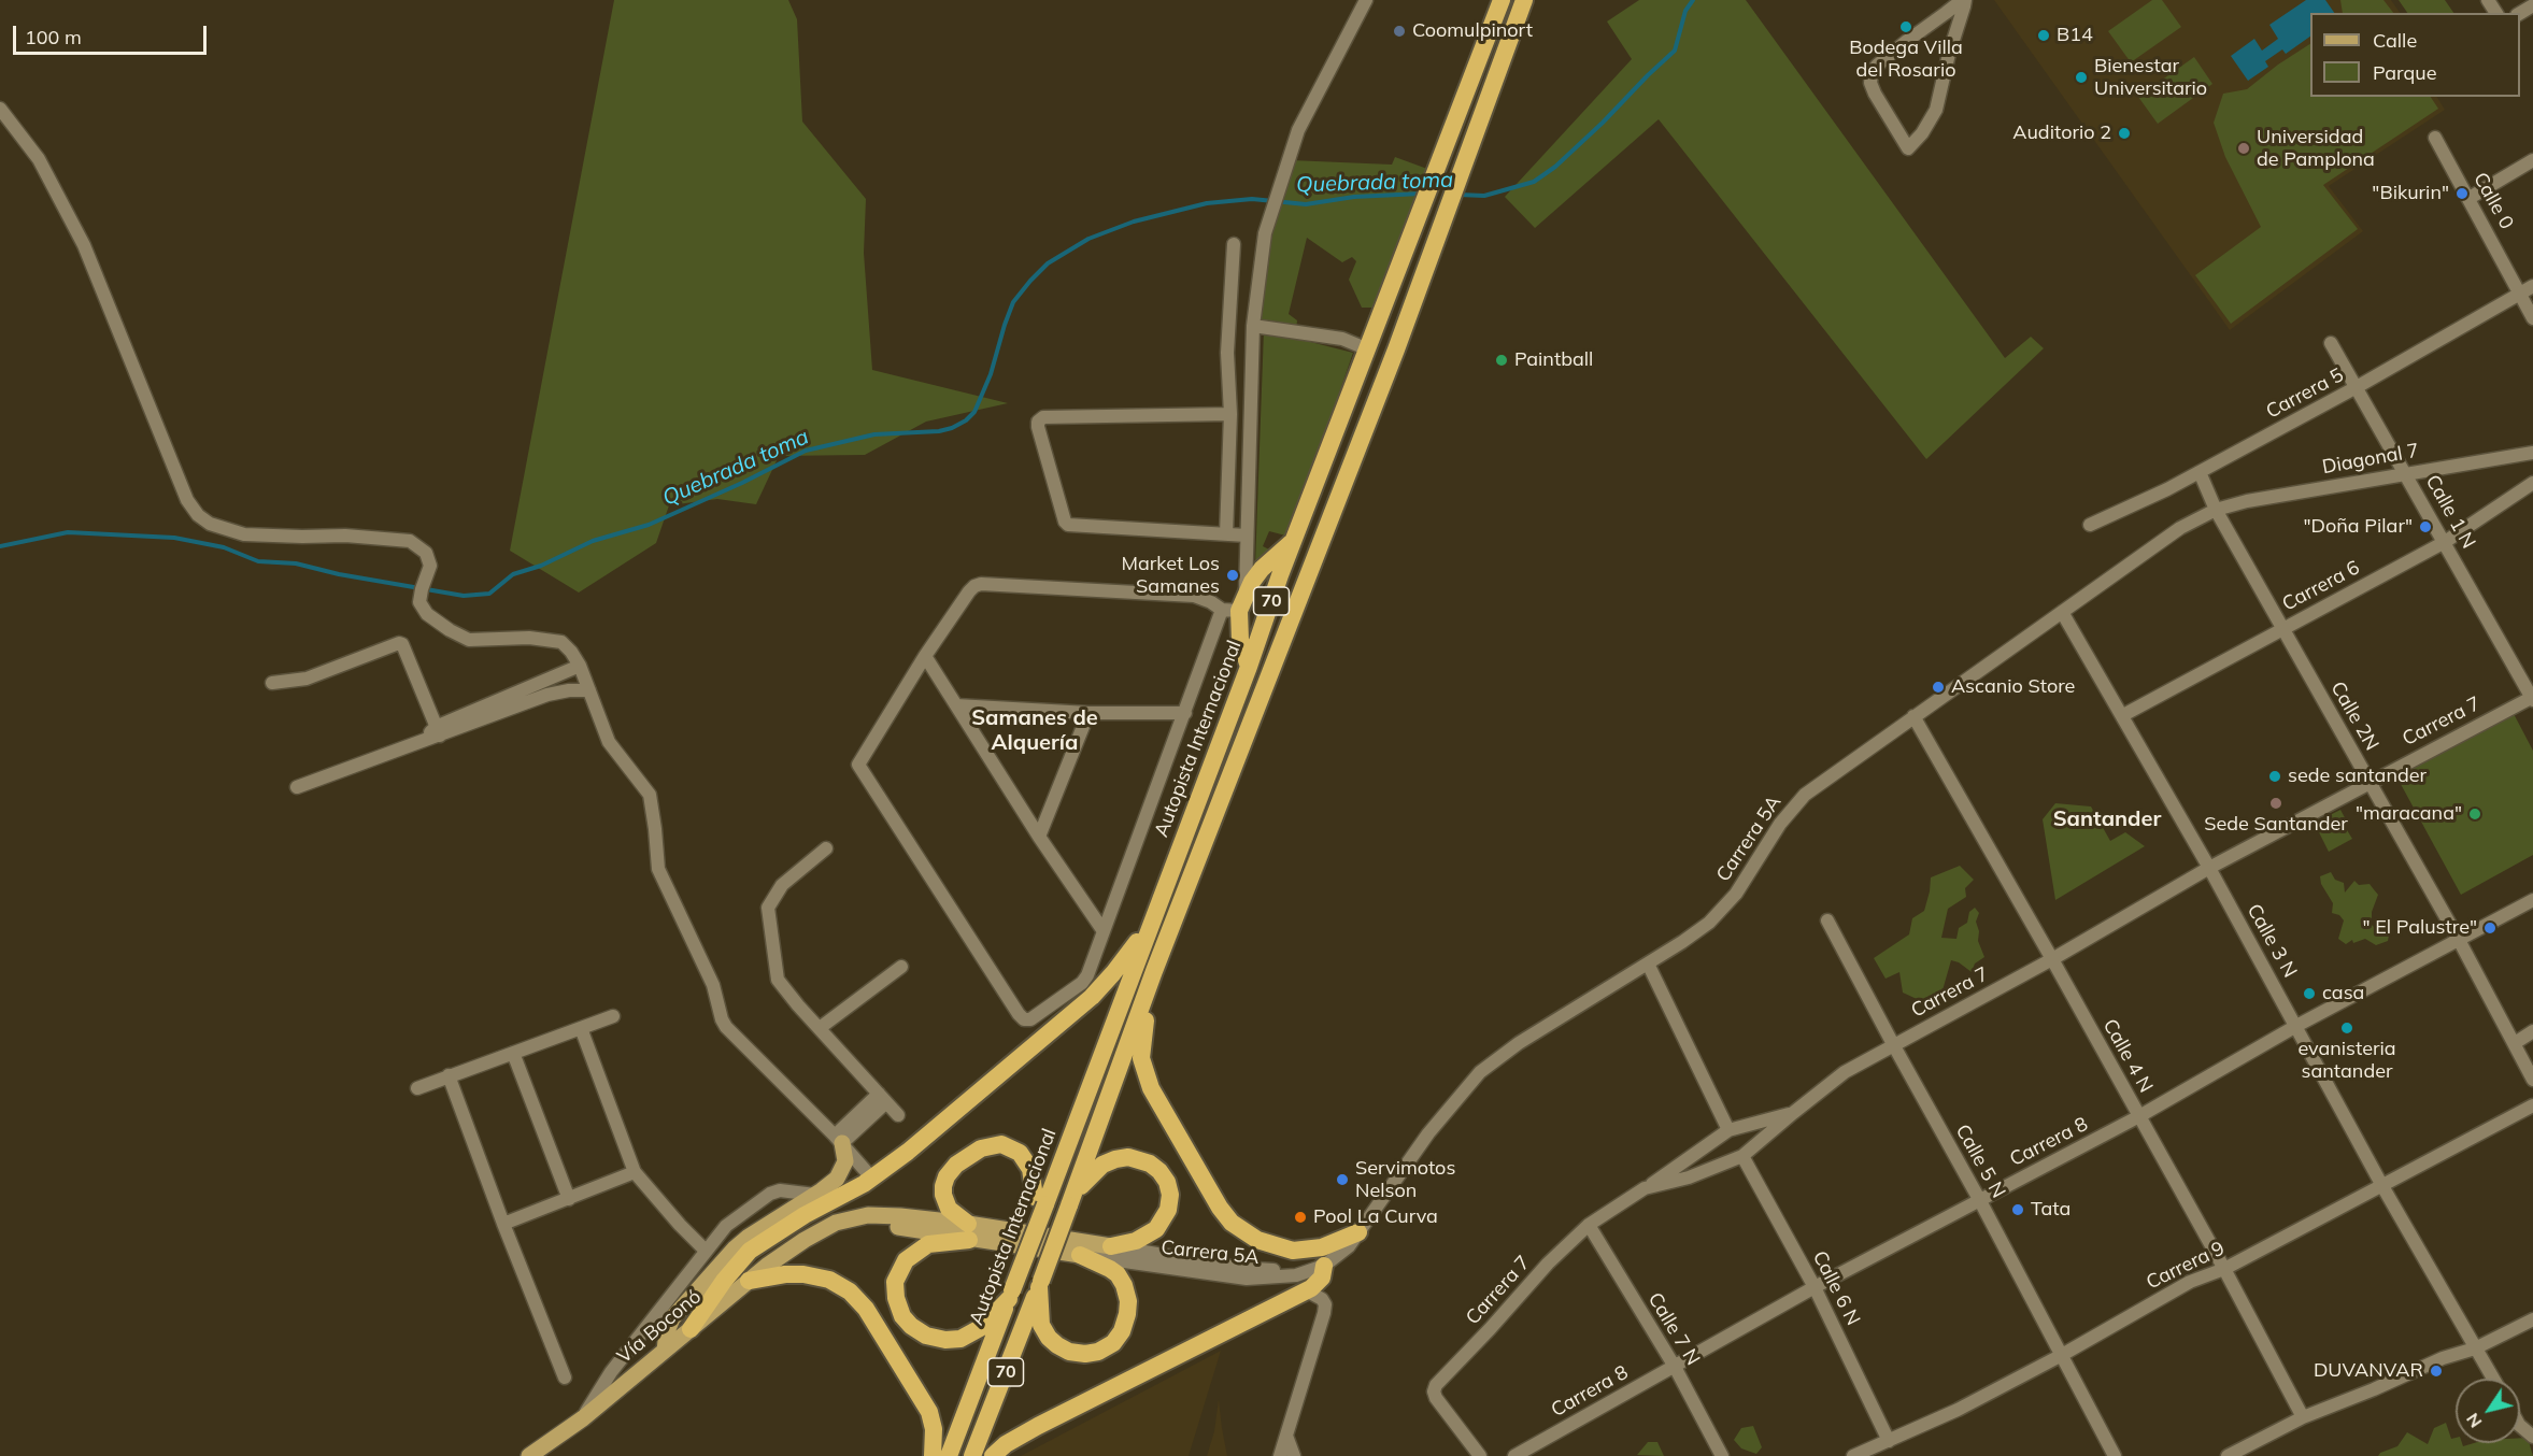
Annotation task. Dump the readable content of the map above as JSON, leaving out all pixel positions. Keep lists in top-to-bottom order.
{
  "streets": {
    "highway": ["70", "Autopista Internacional"],
    "main road": ["Vía Boconó"],
    "street": [
      "Calle 0",
      "Carrera 5",
      "Diagonal 7",
      "Calle 1 N",
      "Carrera 6",
      "Calle 2N",
      "Carrera 7",
      "Carrera 5A",
      "Calle 3 N",
      "Calle 4 N",
      "Carrera 8",
      "Calle 5 N",
      "Carrera 9",
      "Calle 6 N",
      "Calle 7 N"
    ]
  },
  "crossings": [
    ["Calle 0", "Carrera 5"],
    ["Carrera 5", "Calle 1 N"],
    ["Carrera 5", "Calle 2N"],
    ["Diagonal 7", "Calle 1 N"],
    ["Diagonal 7", "Calle 2N"],
    ["Diagonal 7", "Carrera 5A"],
    ["Calle 1 N", "Carrera 6"],
    ["Calle 1 N", "Carrera 7"],
    ["Carrera 6", "Calle 2N"],
    ["Carrera 6", "Calle 3 N"],
    ["Calle 2N", "Carrera 7"],
    ["Calle 2N", "Carrera 5A"],
    ["Calle 2N", "Carrera 8"],
    ["Carrera 7", "Calle 3 N"],
    ["Carrera 7", "Calle 4 N"],
    ["Carrera 7", "Calle 5 N"],
    ["Carrera 7", "Calle 6 N"],
    ["Carrera 7", "Calle 7 N"],
    ["Carrera 5A", "Calle 3 N"],
    ["Carrera 5A", "Calle 4 N"],
    ["Carrera 5A", "Vía Boconó"],
    ["Calle 3 N", "Carrera 8"],
    ["Calle 3 N", "Carrera 9"],
    ["Calle 4 N", "Carrera 8"],
    ["Calle 4 N", "Carrera 9"],
    ["Carrera 8", "Calle 5 N"],
    ["Carrera 8", "Calle 6 N"],
    ["Carrera 8", "Calle 7 N"],
    ["Calle 5 N", "Carrera 9"],
    ["Carrera 9", "Calle 6 N"]
  ],
  "districts": ["Samanes de Alquería", "Santander"],
  "water": ["Quebrada toma"],
  "places": [
    "Bodega Villa del Rosario",
    "Coomulpinort",
    "B14",
    "Bienestar Universitario",
    "Auditorio 2",
    "Universidad de Pamplona",
    "\"Bikurin\"",
    "Paintball",
    "\"Doña Pilar\"",
    "Market Los Samanes",
    "Ascanio Store",
    "sede santander",
    "Sede Santander",
    "\"maracana\"",
    "\" El Palustre\"",
    "casa",
    "evanisteria santander",
    "Servimotos Nelson",
    "Tata",
    "Pool La Curva",
    "DUVANVAR"
  ],
  "legend": ["Calle", "Parque"],
  "scale_bar": "100 m",
  "north": "bottom left"
}
